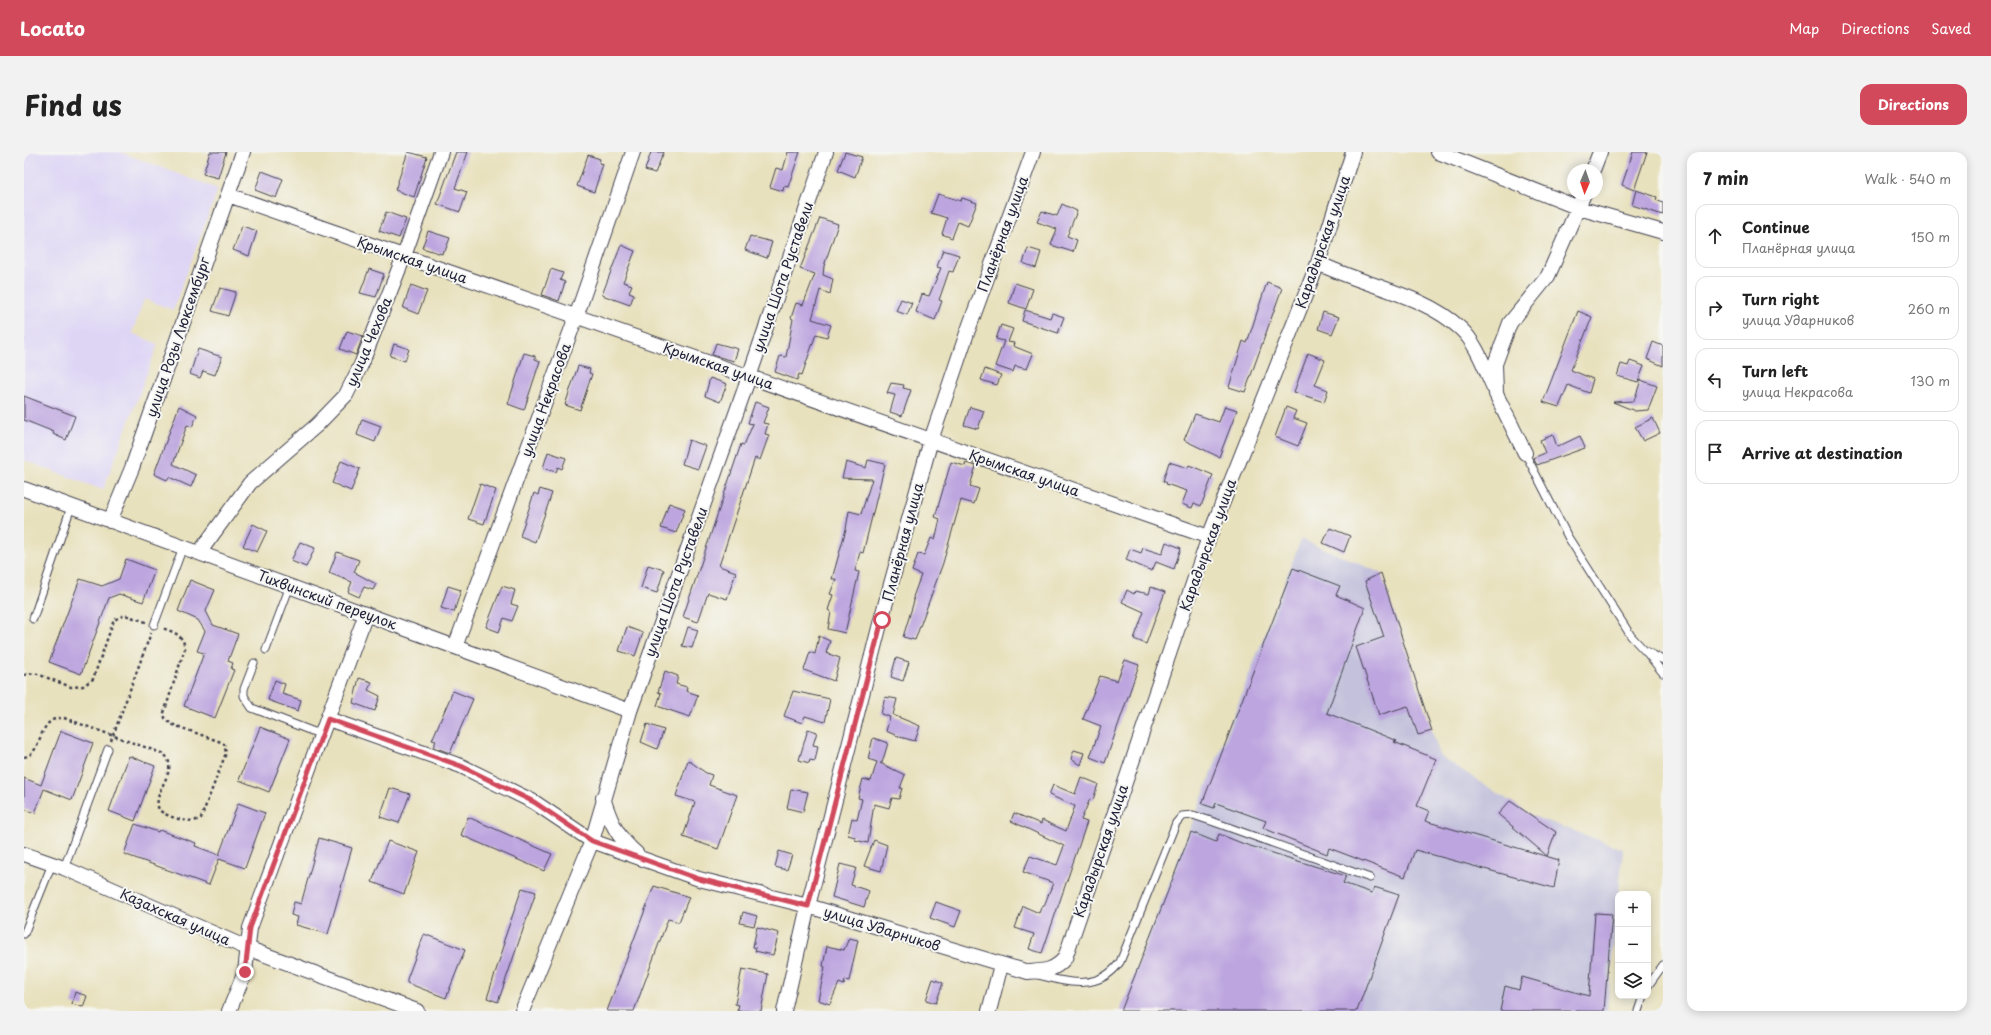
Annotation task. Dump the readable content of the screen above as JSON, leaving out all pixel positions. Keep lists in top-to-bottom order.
{
  "streets": {
    "street": [
      "Планёрная улица",
      "Карадырская улица",
      "Крымская улица",
      "улица Шота Руставели",
      "улица Розы Люксембург",
      "улица Чехова",
      "улица Некрасова",
      "Тихвинский переулок",
      "Казахская улица",
      "улица Ударников"
    ]
  },
  "crossings": [
    ["Планёрная улица", "Крымская улица"],
    ["Планёрная улица", "улица Ударников"],
    ["Карадырская улица", "Крымская улица"],
    ["Карадырская улица", "улица Ударников"],
    ["Крымская улица", "улица Шота Руставели"],
    ["Крымская улица", "улица Розы Люксембург"],
    ["Крымская улица", "улица Чехова"],
    ["Крымская улица", "улица Некрасова"],
    ["улица Шота Руставели", "Тихвинский переулок"],
    ["улица Шота Руставели", "улица Ударников"],
    ["улица Розы Люксембург", "Тихвинский переулок"],
    ["улица Чехова", "Тихвинский переулок"],
    ["улица Некрасова", "Тихвинский переулок"]
  ],
  "north": "bottom",
  "page": {
    "header": "Locato",
    "nav": ["Map", "Directions", "Saved"],
    "title": "Find us",
    "buttons": "Directions",
    "heading": ["7 min", "Walk · 540 m"],
    "list": [
      ["Continue", "Планёрная улица", "150 m"],
      ["Turn right", "улица Ударников", "260 m"],
      ["Turn left", "улица Некрасова", "130 m"],
      "Arrive at destination"
    ],
    "map_buttons": ["+", "−"]
  }
}
